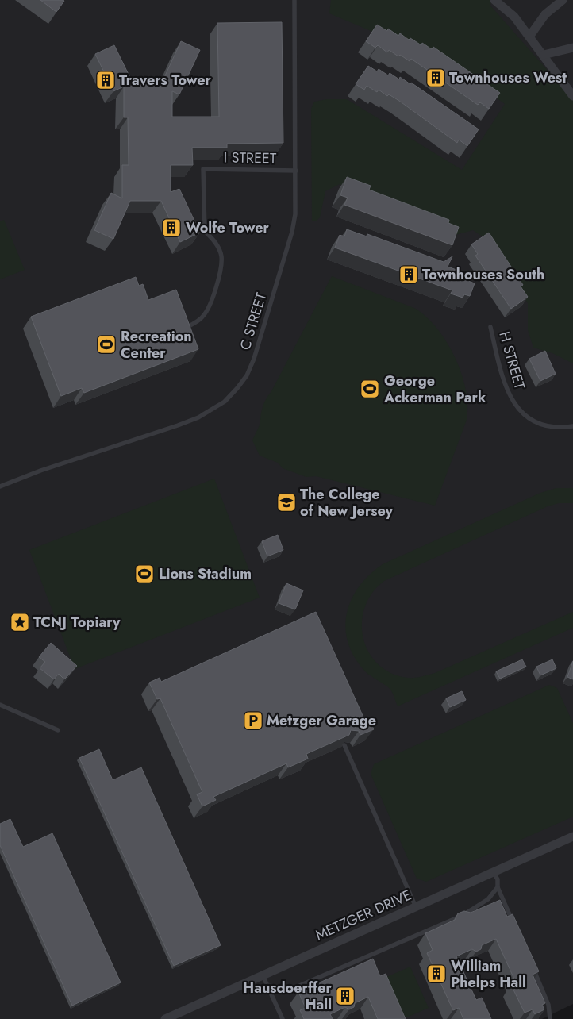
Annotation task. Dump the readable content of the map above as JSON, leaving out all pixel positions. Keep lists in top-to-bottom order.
{
  "streets": {
    "street": ["METZGER DRIVE"],
    "lane": ["I STREET", "C STREET", "H STREET"]
  },
  "crossings": [
    ["I STREET", "C STREET"]
  ],
  "places": {
    "building": [
      "Townhouses West",
      "Travers Tower",
      "Wolfe Tower",
      "Townhouses South",
      "William Phelps Hall",
      "Hausdoerffer Hall"
    ],
    "sports": ["Recreation Center", "George Ackerman Park", "Lions Stadium"],
    "school or university": ["The College of New Jersey"],
    "place": ["TCNJ Topiary"],
    "parking": ["Metzger Garage"]
  }
}
